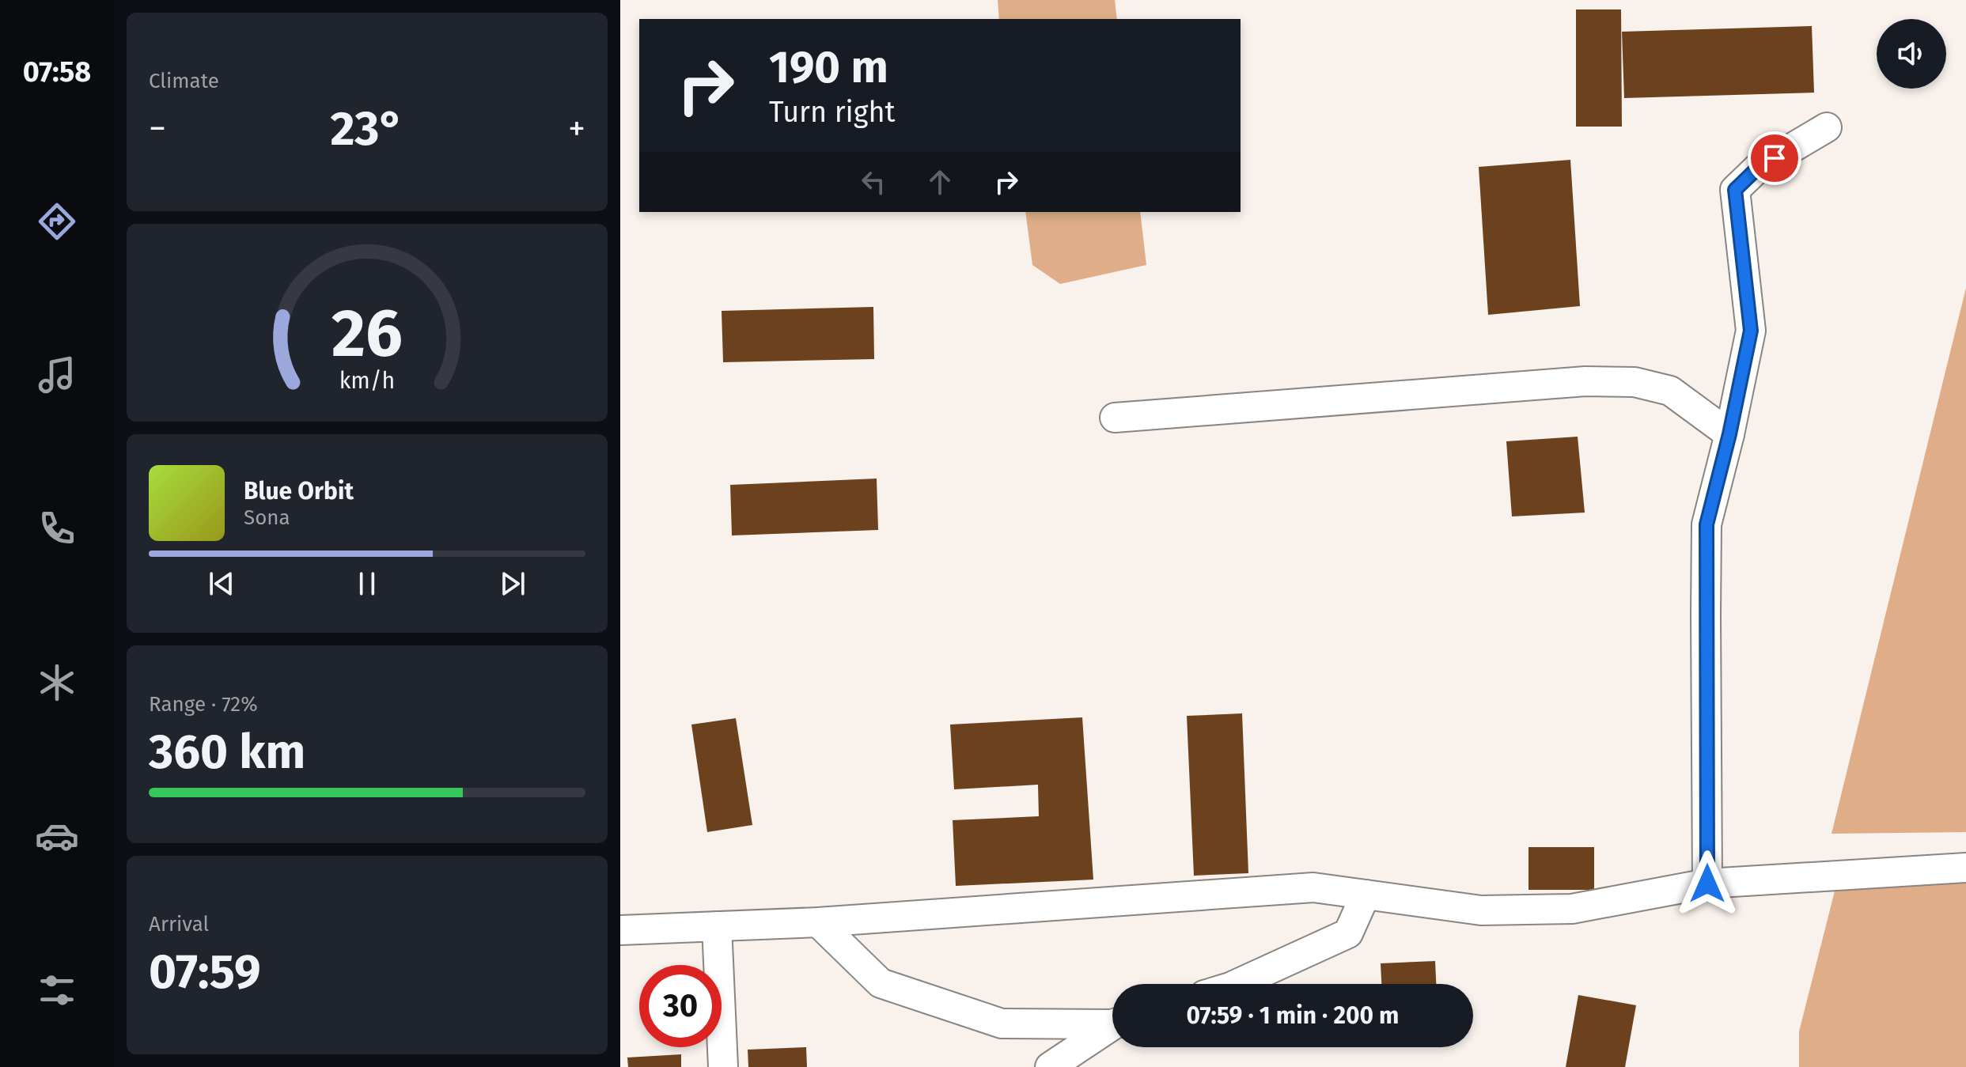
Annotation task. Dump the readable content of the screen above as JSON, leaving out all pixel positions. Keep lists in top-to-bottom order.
{
  "page": {
    "tabs": "07:58",
    "tile": [
      "Climate",
      ["Range · 72%", "360 km"],
      ["Arrival", "07:59"]
    ],
    "turn": ["190 m", "Turn right"],
    "heat": ["−", "23°", "+"],
    "song": ["Blue Orbit", "Sona"],
    "limit": "30",
    "trip": "07:59 · 1 min · 200 m",
    "gauge": ["26", "km/h"]
  }
}
